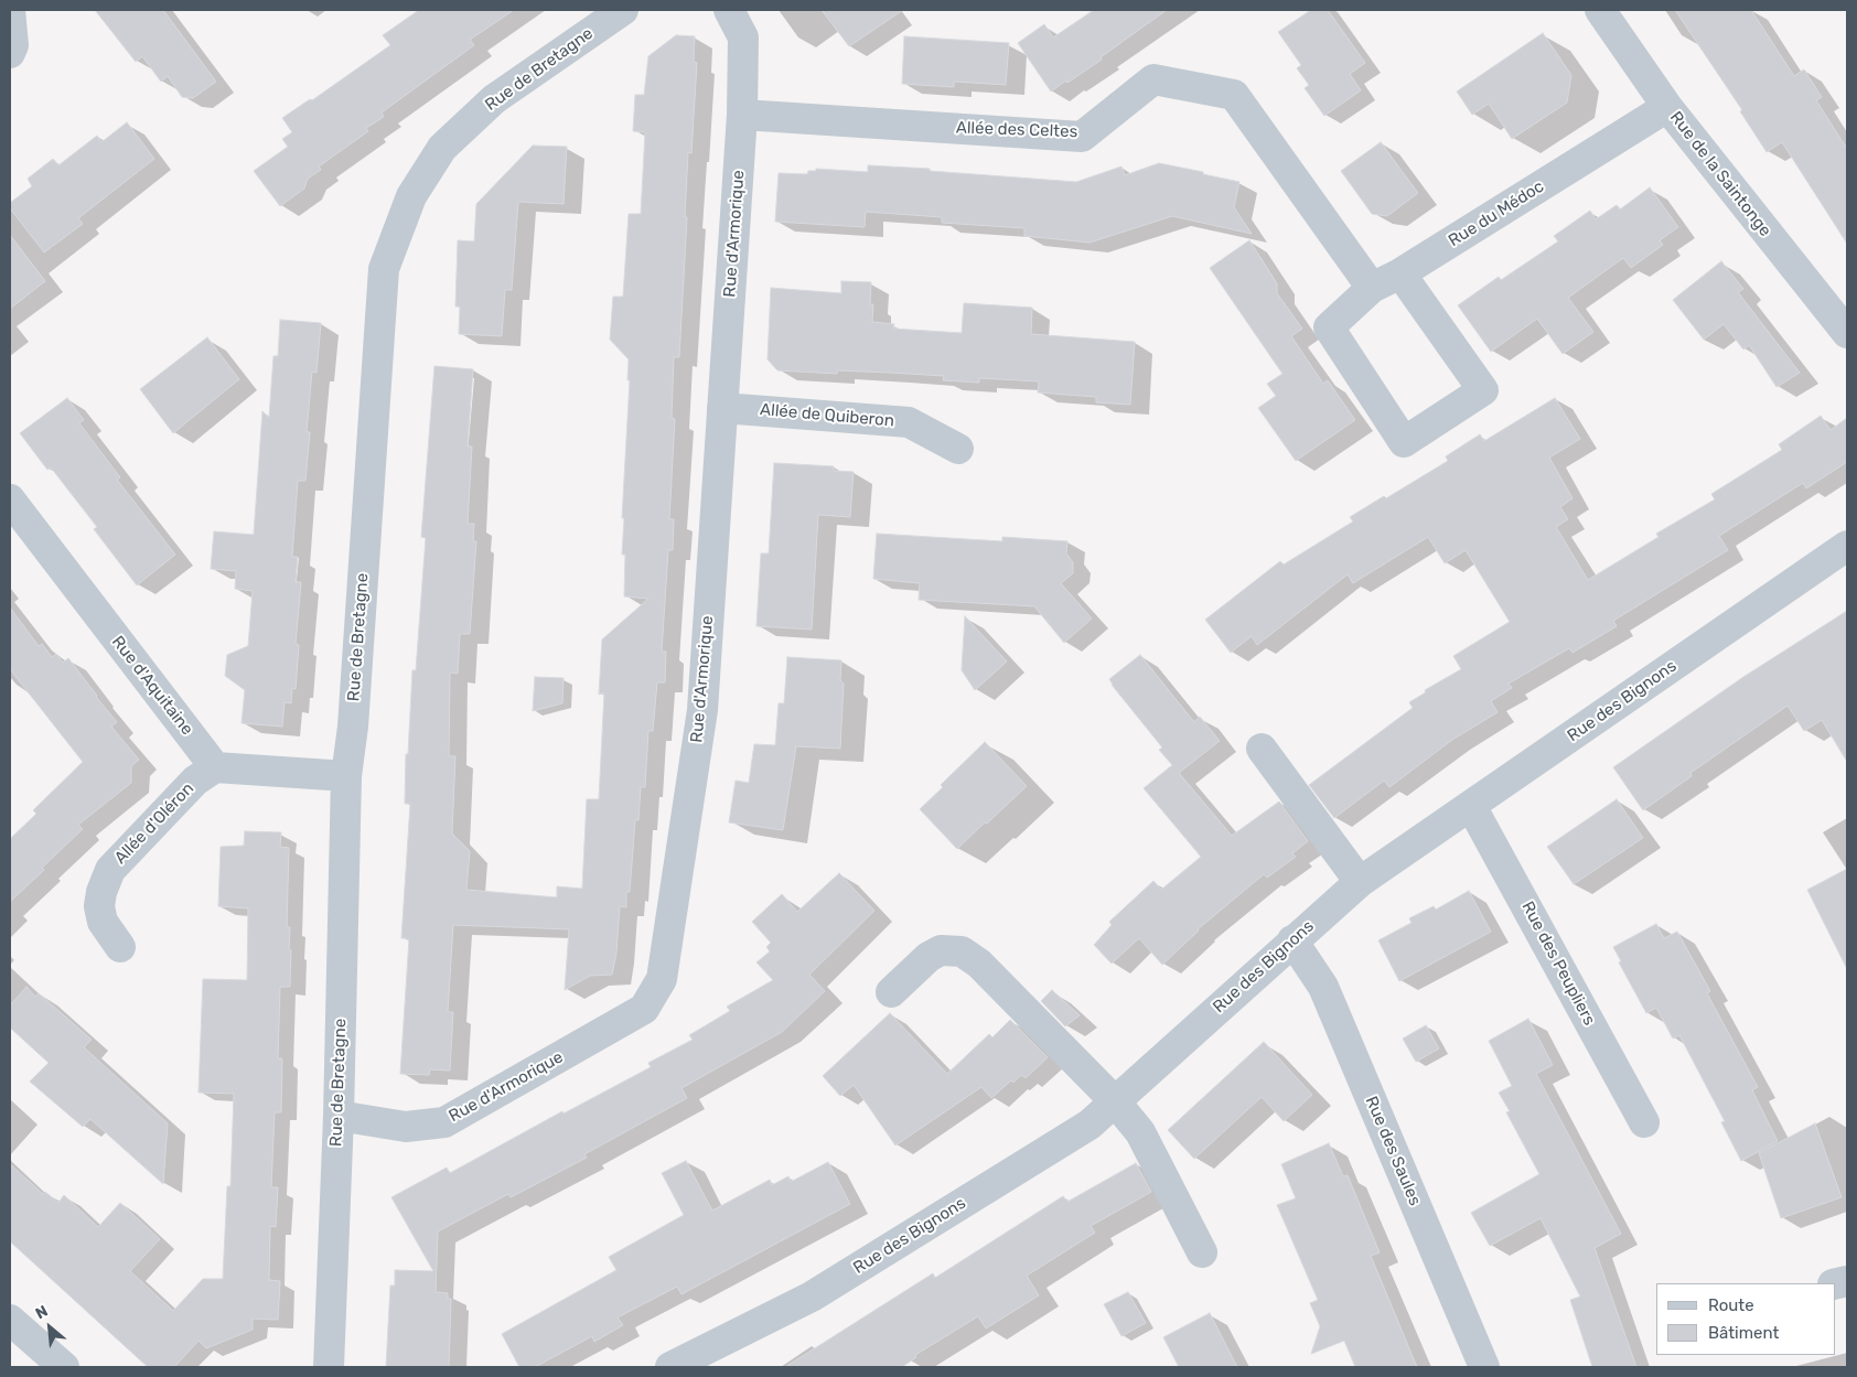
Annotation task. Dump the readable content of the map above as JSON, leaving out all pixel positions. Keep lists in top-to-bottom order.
{
  "streets": {
    "street": [
      "Rue de Bretagne",
      "Allée des Celtes",
      "Rue de la Saintonge",
      "Rue du Médoc",
      "Rue d'Armorique",
      "Allée de Quiberon",
      "Rue d'Aquitaine",
      "Rue des Bignons",
      "Allée d'Oléron",
      "Rue des Peupliers",
      "Rue des Saules"
    ]
  },
  "crossings": [
    ["Rue de Bretagne", "Rue d'Armorique"],
    ["Allée des Celtes", "Rue du Médoc"],
    ["Allée des Celtes", "Rue d'Armorique"],
    ["Rue de la Saintonge", "Rue du Médoc"],
    ["Rue d'Armorique", "Allée de Quiberon"],
    ["Rue d'Aquitaine", "Allée d'Oléron"],
    ["Rue des Bignons", "Rue des Peupliers"],
    ["Rue des Bignons", "Rue des Saules"]
  ],
  "legend": ["Route", "Bâtiment"],
  "north": "top left"
}
